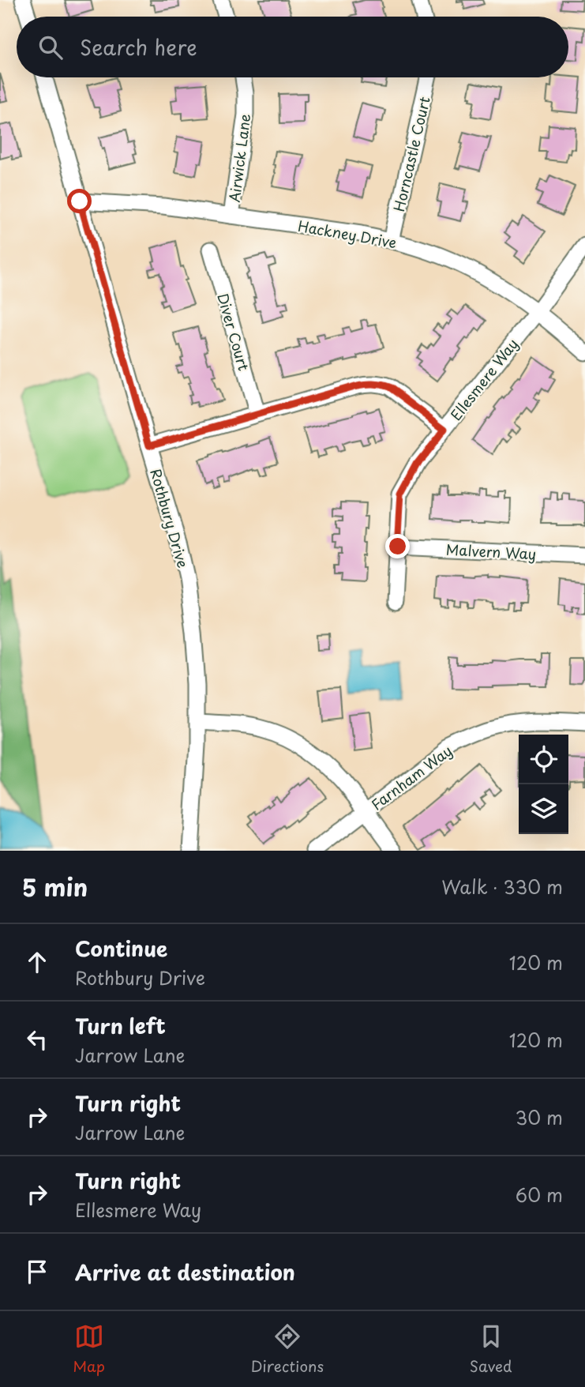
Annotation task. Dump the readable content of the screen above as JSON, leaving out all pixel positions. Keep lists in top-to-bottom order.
{
  "streets": {
    "street": [
      "Horncastle Court",
      "Airwick Lane",
      "Hackney Drive",
      "Diver Court",
      "Ellesmere Way",
      "Rothbury Drive",
      "Malvern Way",
      "Farnham Way"
    ]
  },
  "crossings": [
    ["Horncastle Court", "Hackney Drive"],
    ["Airwick Lane", "Hackney Drive"],
    ["Hackney Drive", "Ellesmere Way"],
    ["Hackney Drive", "Rothbury Drive"],
    ["Ellesmere Way", "Malvern Way"]
  ],
  "page": {
    "search": "Search here",
    "heading": ["5 min", "Walk · 330 m"],
    "list": [
      ["Continue", "Rothbury Drive", "120 m"],
      ["Turn left", "Jarrow Lane", "120 m"],
      ["Turn right", "Jarrow Lane", "30 m"],
      ["Turn right", "Ellesmere Way", "60 m"],
      "Arrive at destination"
    ],
    "nav": ["Map", "Directions", "Saved"]
  }
}
